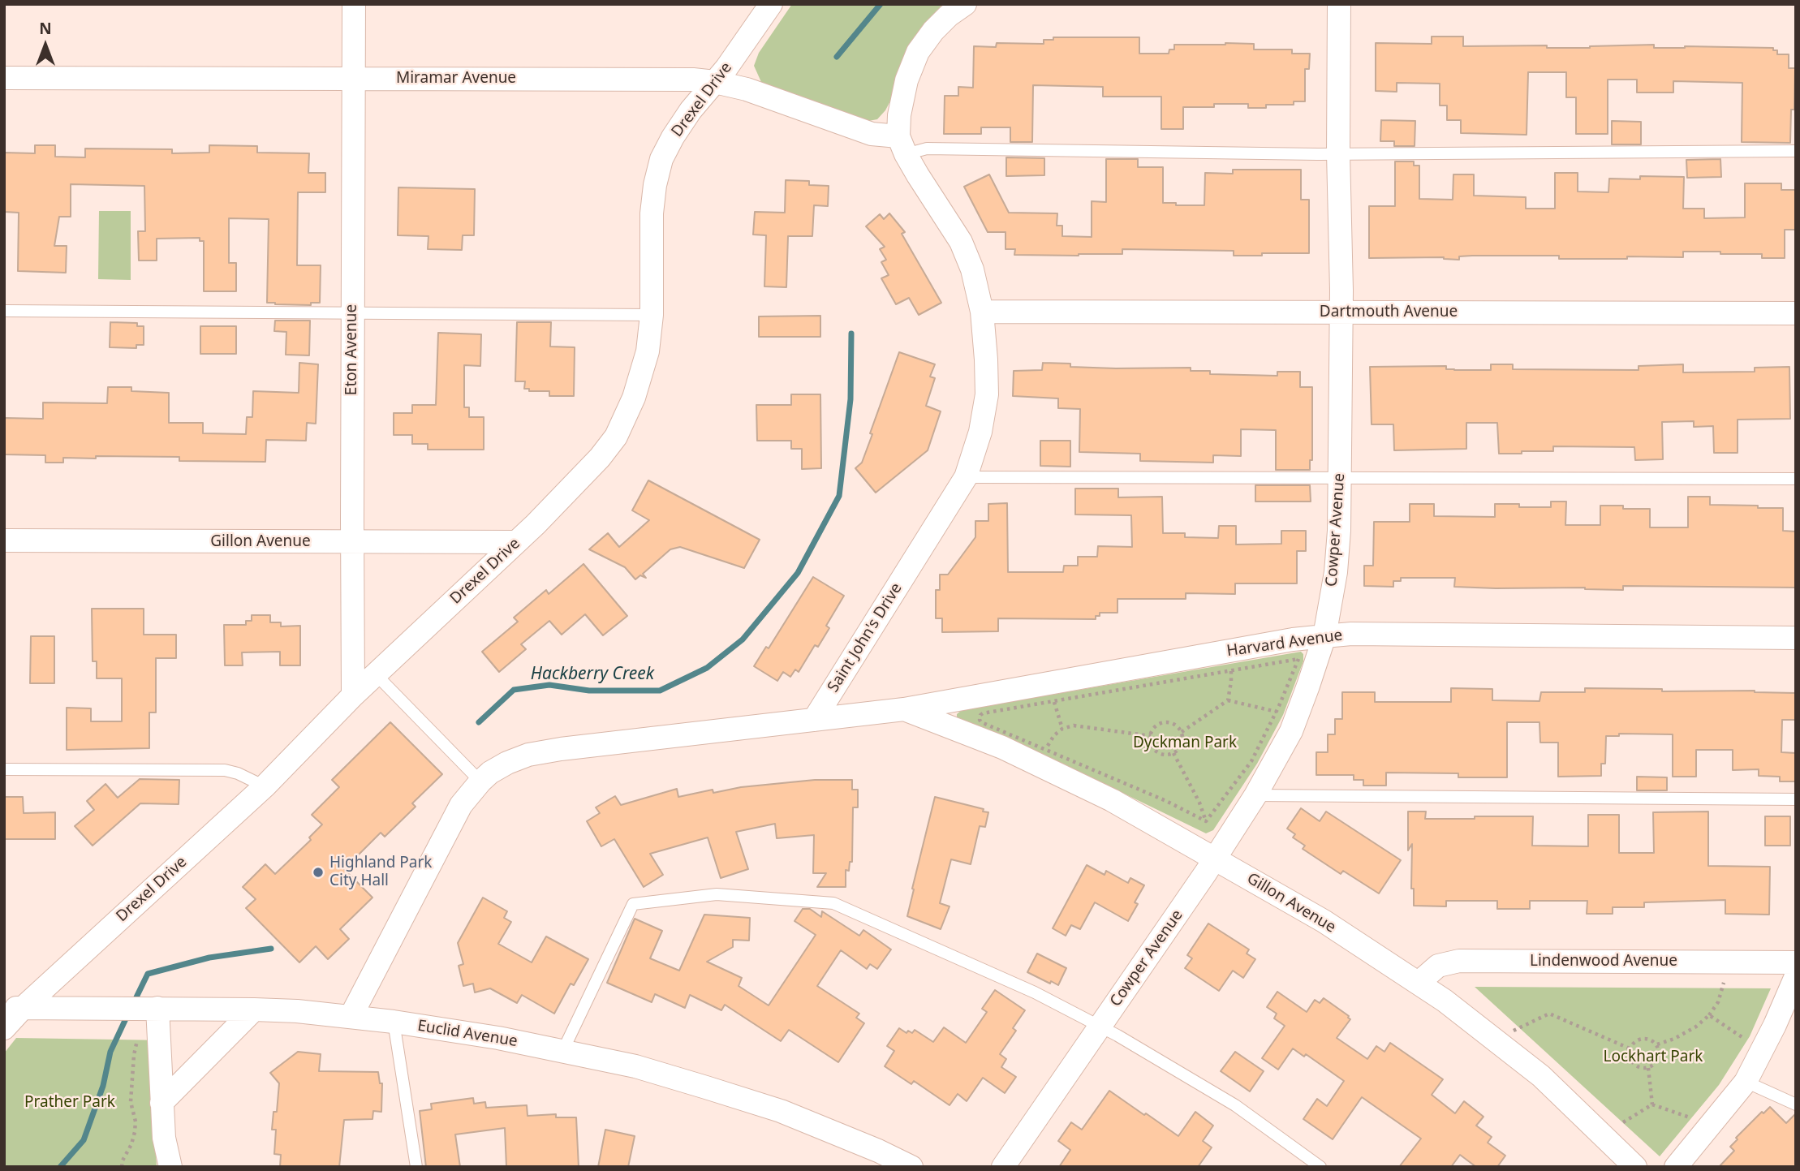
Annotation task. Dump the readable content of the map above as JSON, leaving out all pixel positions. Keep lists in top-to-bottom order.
{
  "streets": {
    "street": [
      "Miramar Avenue",
      "Drexel Drive",
      "Dartmouth Avenue",
      "Eton Avenue",
      "Cowper Avenue",
      "Gillon Avenue",
      "Saint John's Drive",
      "Harvard Avenue",
      "Lindenwood Avenue",
      "Euclid Avenue"
    ]
  },
  "crossings": [
    ["Miramar Avenue", "Drexel Drive"],
    ["Miramar Avenue", "Eton Avenue"],
    ["Miramar Avenue", "Saint John's Drive"],
    ["Drexel Drive", "Eton Avenue"],
    ["Drexel Drive", "Gillon Avenue"],
    ["Drexel Drive", "Euclid Avenue"],
    ["Dartmouth Avenue", "Cowper Avenue"],
    ["Dartmouth Avenue", "Saint John's Drive"],
    ["Eton Avenue", "Gillon Avenue"],
    ["Cowper Avenue", "Gillon Avenue"],
    ["Cowper Avenue", "Harvard Avenue"],
    ["Gillon Avenue", "Harvard Avenue"],
    ["Gillon Avenue", "Lindenwood Avenue"],
    ["Saint John's Drive", "Harvard Avenue"]
  ],
  "water": ["Hackberry Creek"],
  "parks": ["Dyckman Park", "Lockhart Park", "Prather Park"],
  "places": ["Highland Park City Hall"],
  "north": "top"
}
